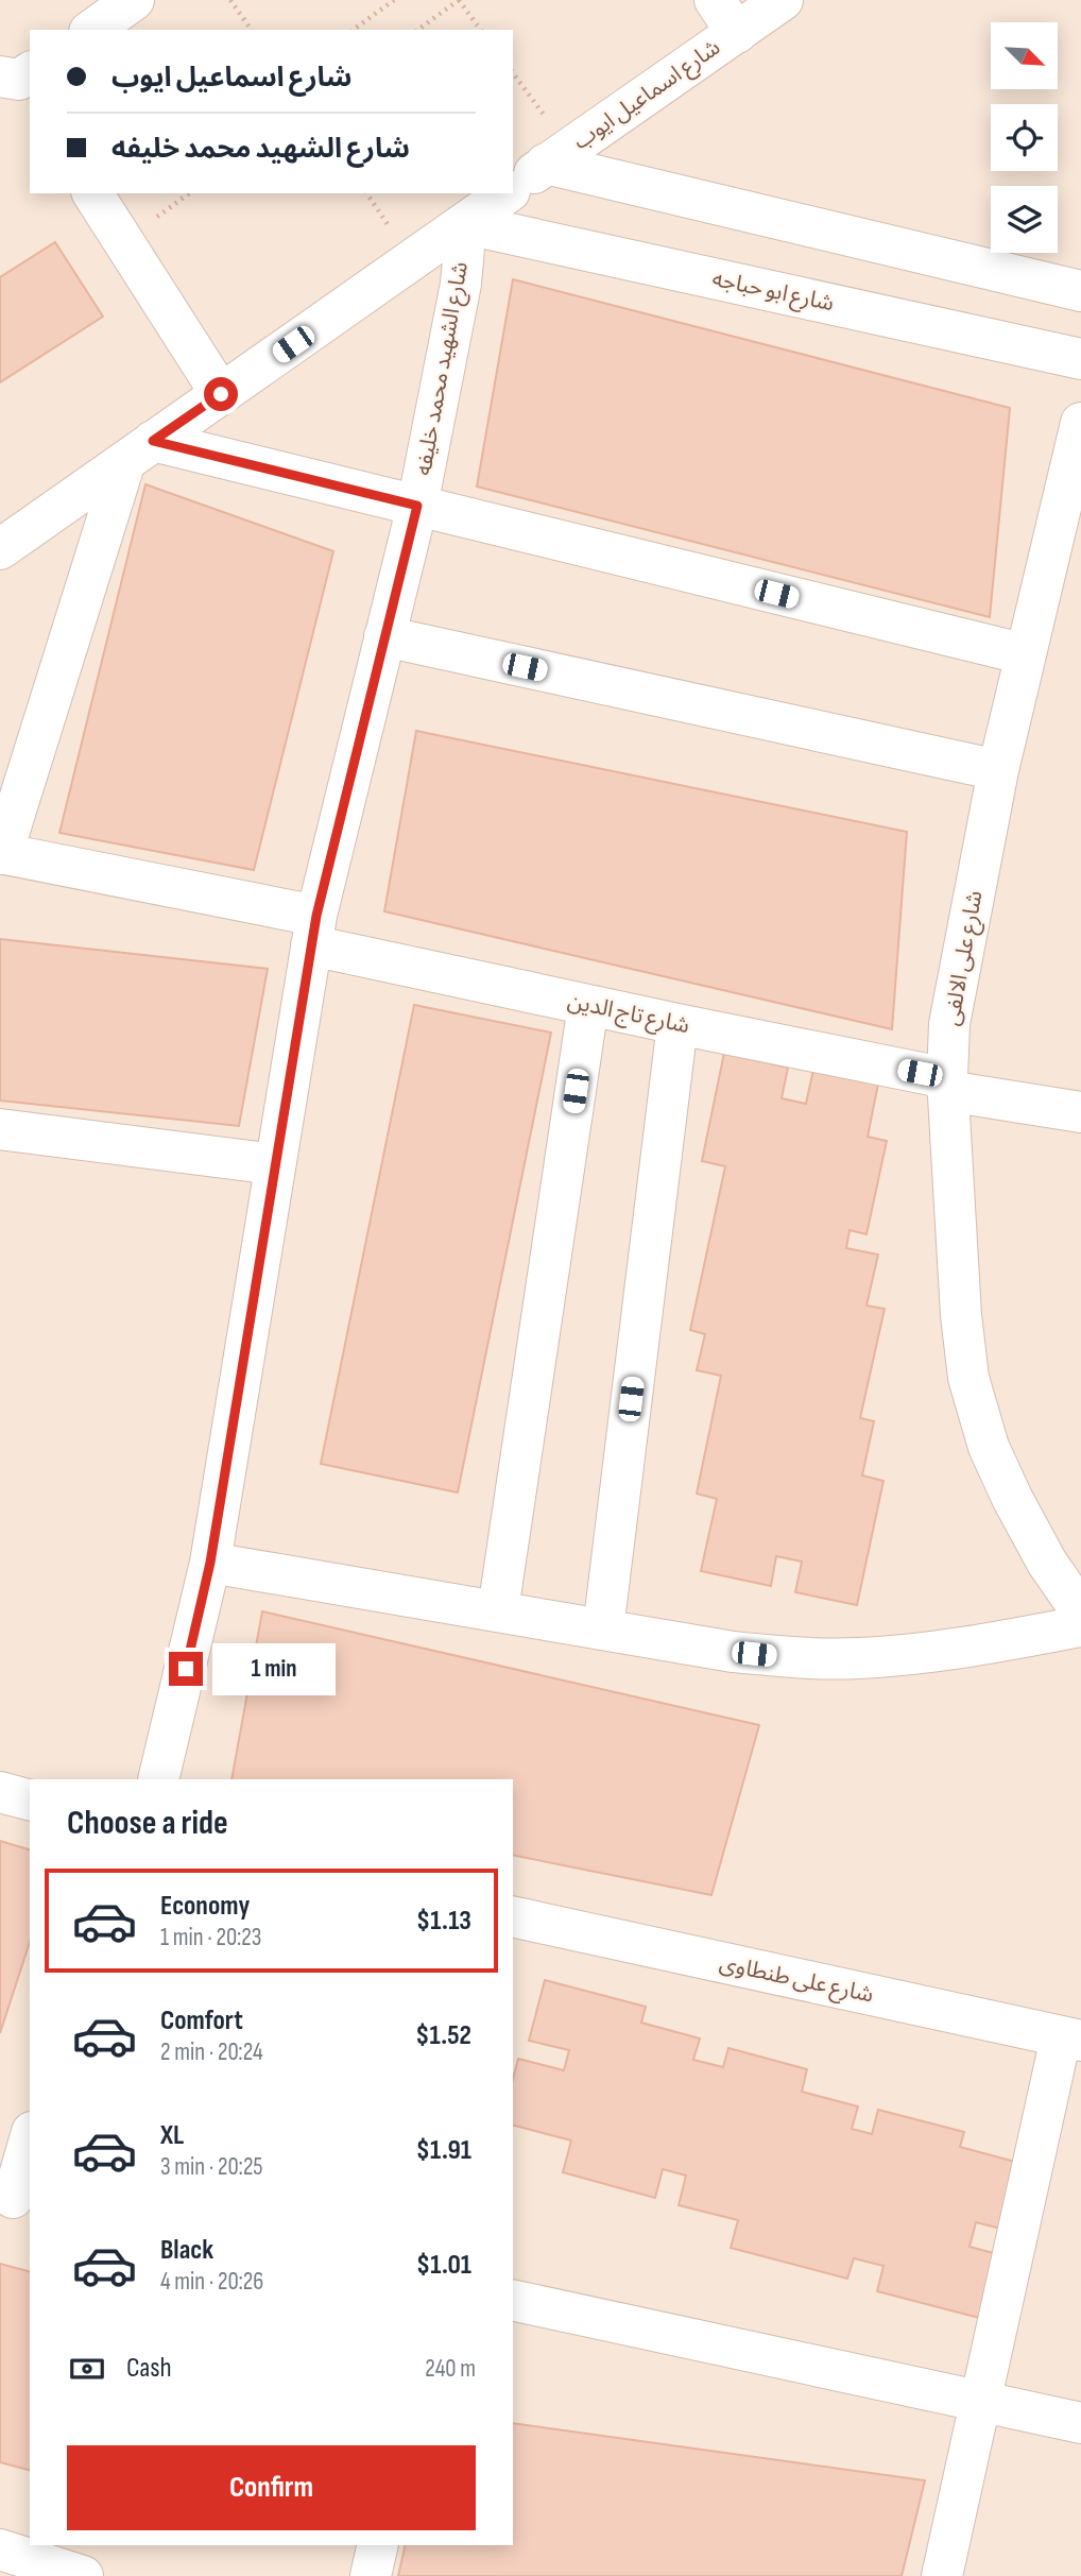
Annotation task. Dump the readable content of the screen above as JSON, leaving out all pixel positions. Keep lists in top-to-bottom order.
{
  "streets": {
    "street": [
      "شارع اسماعيل ايوب",
      "شارع ابو حباجه",
      "شارع الشهيد محمد خليفه",
      "شارع على الالفى",
      "شارع تاج الدين",
      "شارع على طنطاوى"
    ]
  },
  "crossings": [
    ["شارع اسماعيل ايوب", "شارع ابو حباجه"],
    ["شارع اسماعيل ايوب", "شارع الشهيد محمد خليفه"],
    ["شارع ابو حباجه", "شارع الشهيد محمد خليفه"],
    ["شارع الشهيد محمد خليفه", "شارع تاج الدين"],
    ["شارع على الالفى", "شارع تاج الدين"]
  ],
  "north": "bottom right",
  "page": {
    "banner": ["شارع اسماعيل ايوب", "شارع الشهيد محمد خليفه"],
    "bubble": "1 min",
    "heading": "Choose a ride",
    "list": [
      {
        "name": "Economy",
        "note": "1 min · 20:23",
        "value": "$1.13"
      },
      {
        "name": "Comfort",
        "note": "2 min · 20:24",
        "value": "$1.52"
      },
      {
        "name": "XL",
        "note": "3 min · 20:25",
        "value": "$1.91"
      },
      {
        "name": "Black",
        "note": "4 min · 20:26",
        "value": "$1.01"
      }
    ],
    "pay": ["Cash", "240 m"],
    "buttons": "Confirm"
  }
}
